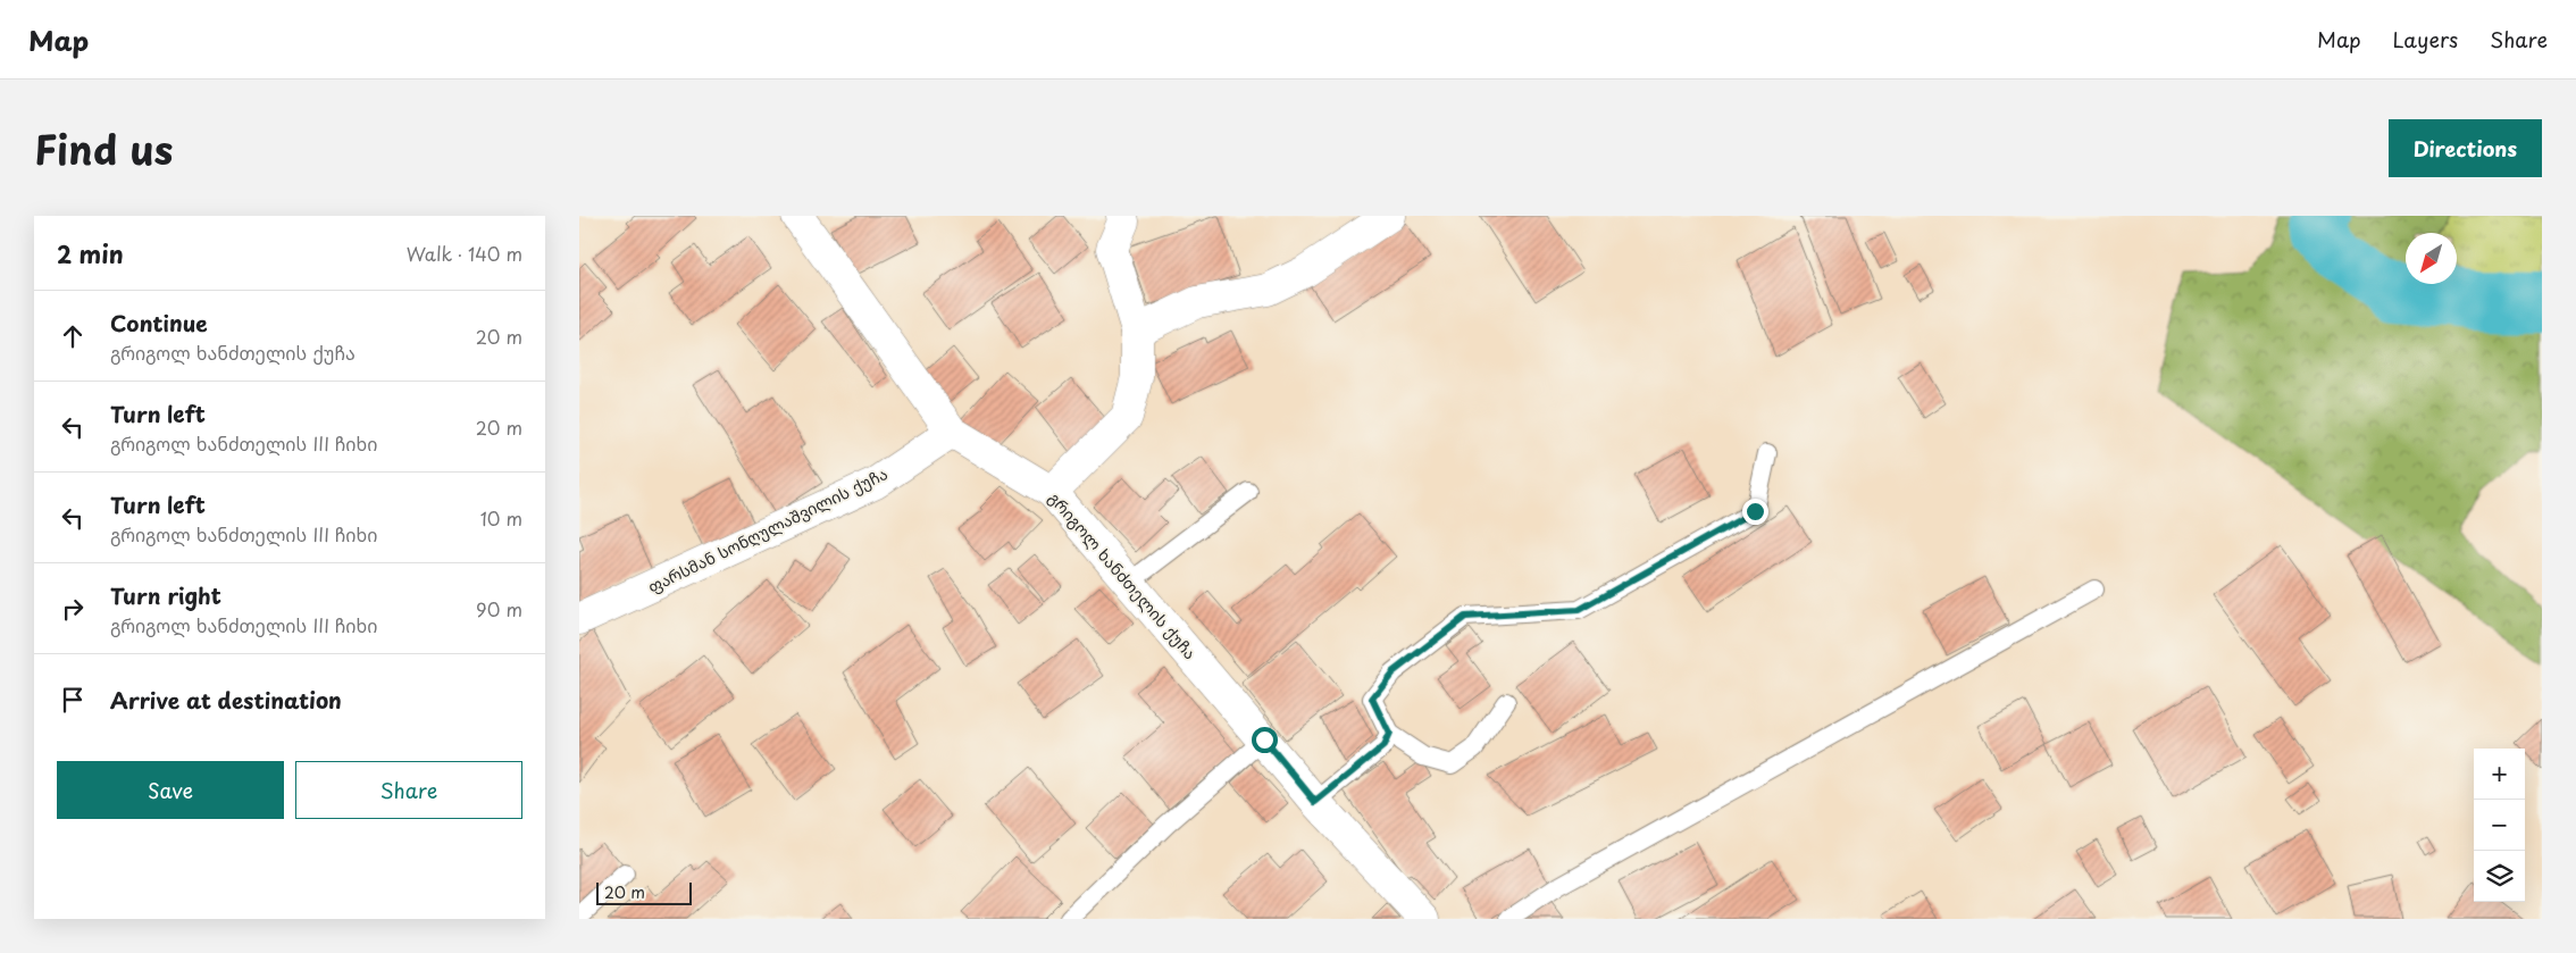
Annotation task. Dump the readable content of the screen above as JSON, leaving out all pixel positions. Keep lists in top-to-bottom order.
{
  "streets": {
    "street": ["ფარსმან სონღულაშვილის ქუჩა", "გრიგოლ ხანძთელის ქუჩა"]
  },
  "crossings": [
    ["ფარსმან სონღულაშვილის ქუჩა", "გრიგოლ ხანძთელის ქუჩა"]
  ],
  "scale_bar": "20 m",
  "north": "bottom left",
  "page": {
    "header": "Map",
    "nav": ["Map", "Layers", "Share"],
    "title": "Find us",
    "buttons": [
      "Directions",
      ["Save", "Share"]
    ],
    "heading": ["2 min", "Walk · 140 m"],
    "list": [
      ["Continue", "გრიგოლ ხანძთელის ქუჩა", "20 m"],
      ["Turn left", "გრიგოლ ხანძთელის III ჩიხი", "20 m"],
      ["Turn left", "გრიგოლ ხანძთელის III ჩიხი", "10 m"],
      ["Turn right", "გრიგოლ ხანძთელის III ჩიხი", "90 m"],
      "Arrive at destination"
    ],
    "map_buttons": ["+", "−"],
    "scale": "20 m"
  }
}
